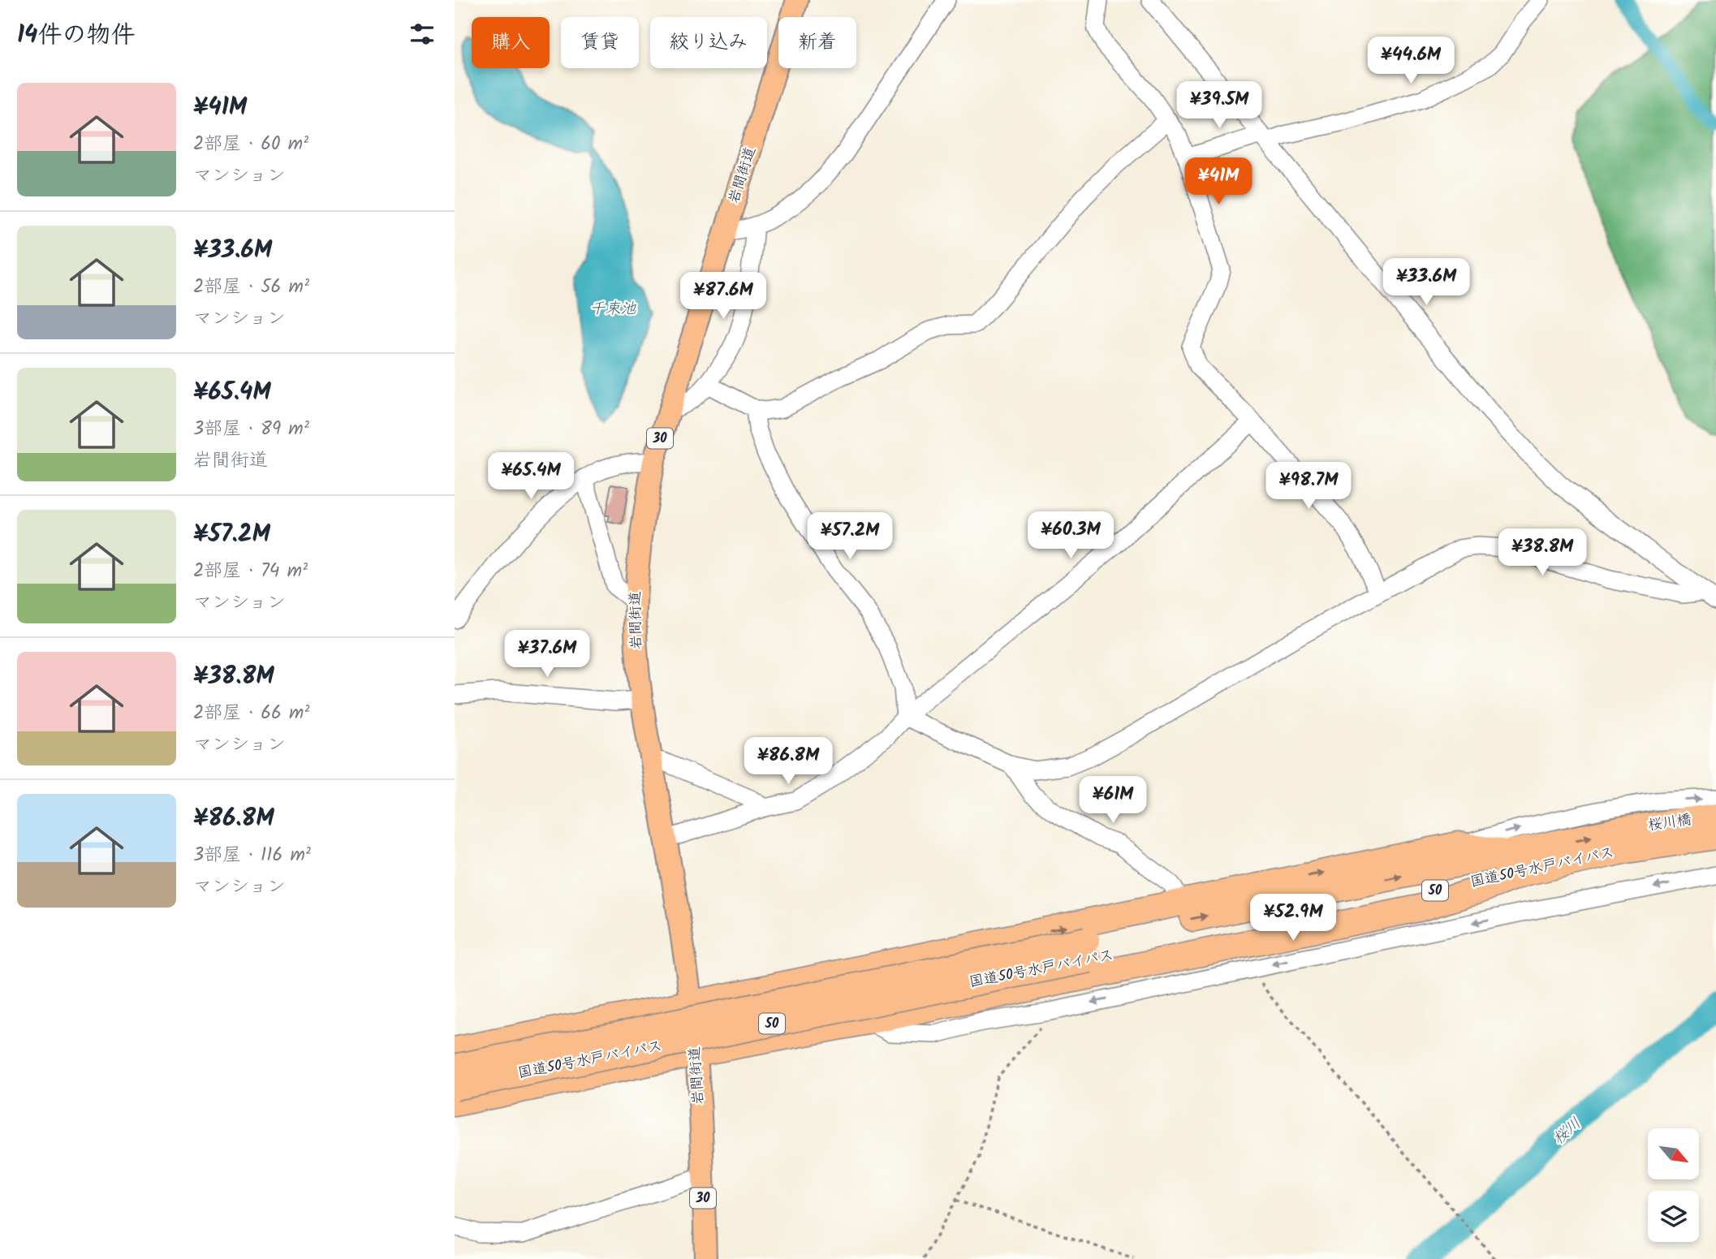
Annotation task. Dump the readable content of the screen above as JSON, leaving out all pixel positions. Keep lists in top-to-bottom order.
{
  "streets": {
    "highway": ["桜川橋", "国道50号水戸バイパス", "50"],
    "main road": ["岩間街道", "30"]
  },
  "crossings": [
    ["桜川橋", "国道50号水戸バイパス"]
  ],
  "water": ["千束池", "桜川"],
  "north": "bottom right",
  "page": {
    "heading": "14件の物件",
    "chip": [
      "購入",
      "賃貸",
      "絞り込み",
      "新着"
    ],
    "price": [
      "¥44.6M",
      "¥39.5M",
      "¥41M",
      "¥33.6M",
      "¥87.6M",
      "¥65.4M",
      "¥98.7M",
      "¥60.3M",
      "¥57.2M",
      "¥38.8M",
      "¥37.6M",
      "¥86.8M",
      "¥61M",
      "¥52.9M"
    ],
    "list": [
      {
        "name": "¥41M",
        "note": "2部屋 · 60 m² · マンション"
      },
      {
        "name": "¥33.6M",
        "note": "2部屋 · 56 m² · マンション"
      },
      {
        "name": "¥65.4M",
        "note": "3部屋 · 89 m² · 岩間街道"
      },
      {
        "name": "¥57.2M",
        "note": "2部屋 · 74 m² · マンション"
      },
      {
        "name": "¥38.8M",
        "note": "2部屋 · 66 m² · マンション"
      },
      {
        "name": "¥86.8M",
        "note": "3部屋 · 116 m² · マンション"
      }
    ]
  }
}
